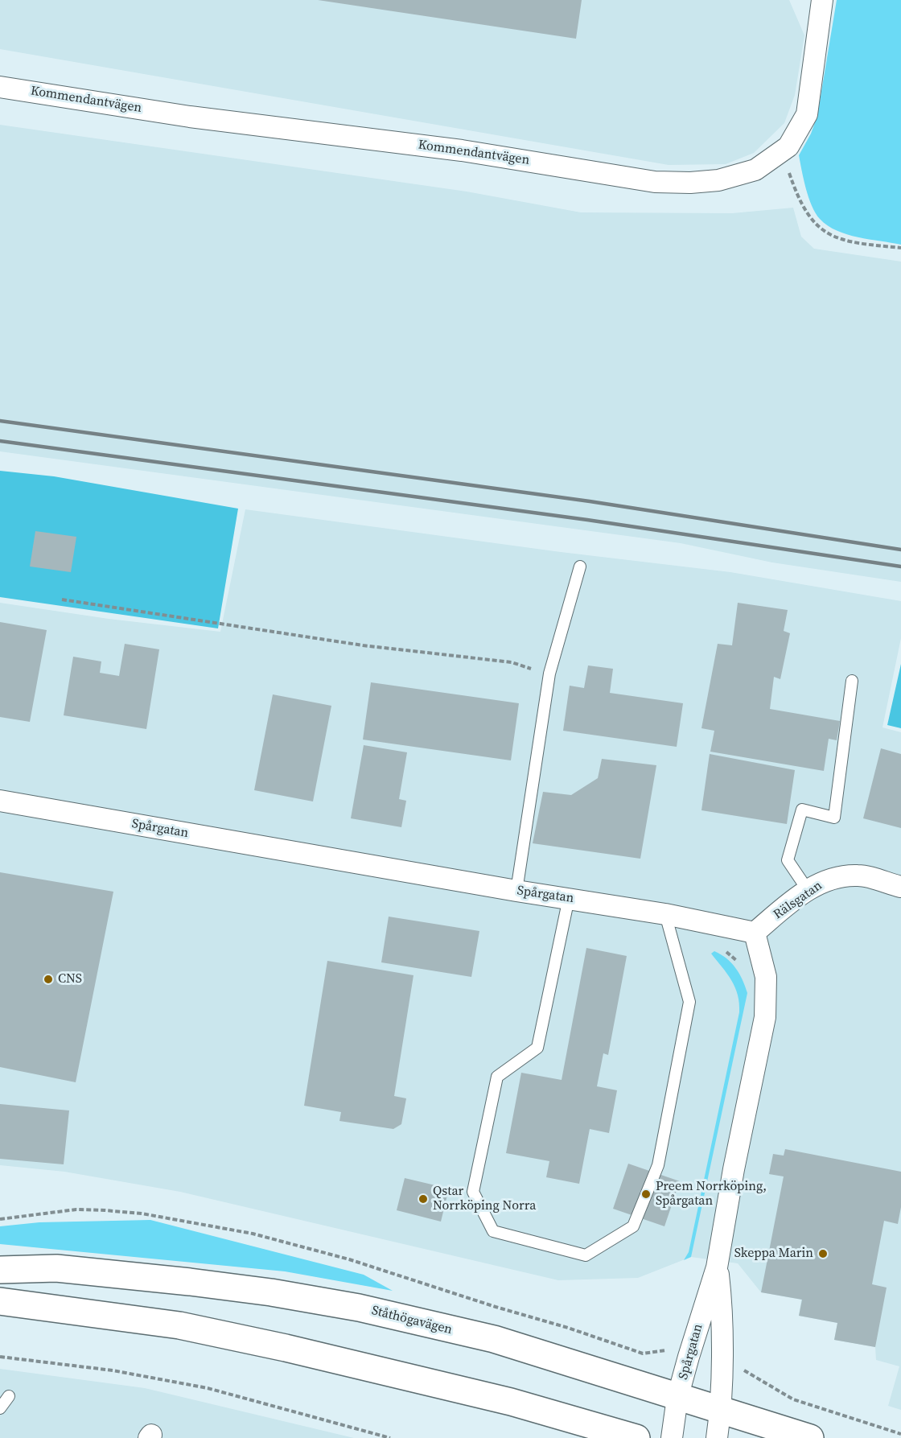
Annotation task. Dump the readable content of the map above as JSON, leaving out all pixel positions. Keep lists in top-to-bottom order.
{
  "streets": {
    "main road": ["Ståthögavägen"],
    "street": ["Kommendantvägen", "Spårgatan", "Rälsgatan"]
  },
  "crossings": [
    ["Spårgatan", "Rälsgatan"],
    ["Spårgatan", "Ståthögavägen"]
  ],
  "places": [
    "CNS",
    "Preem Norrköping, Spårgatan",
    "Qstar Norrköping Norra",
    "Skeppa Marin"
  ]
}
